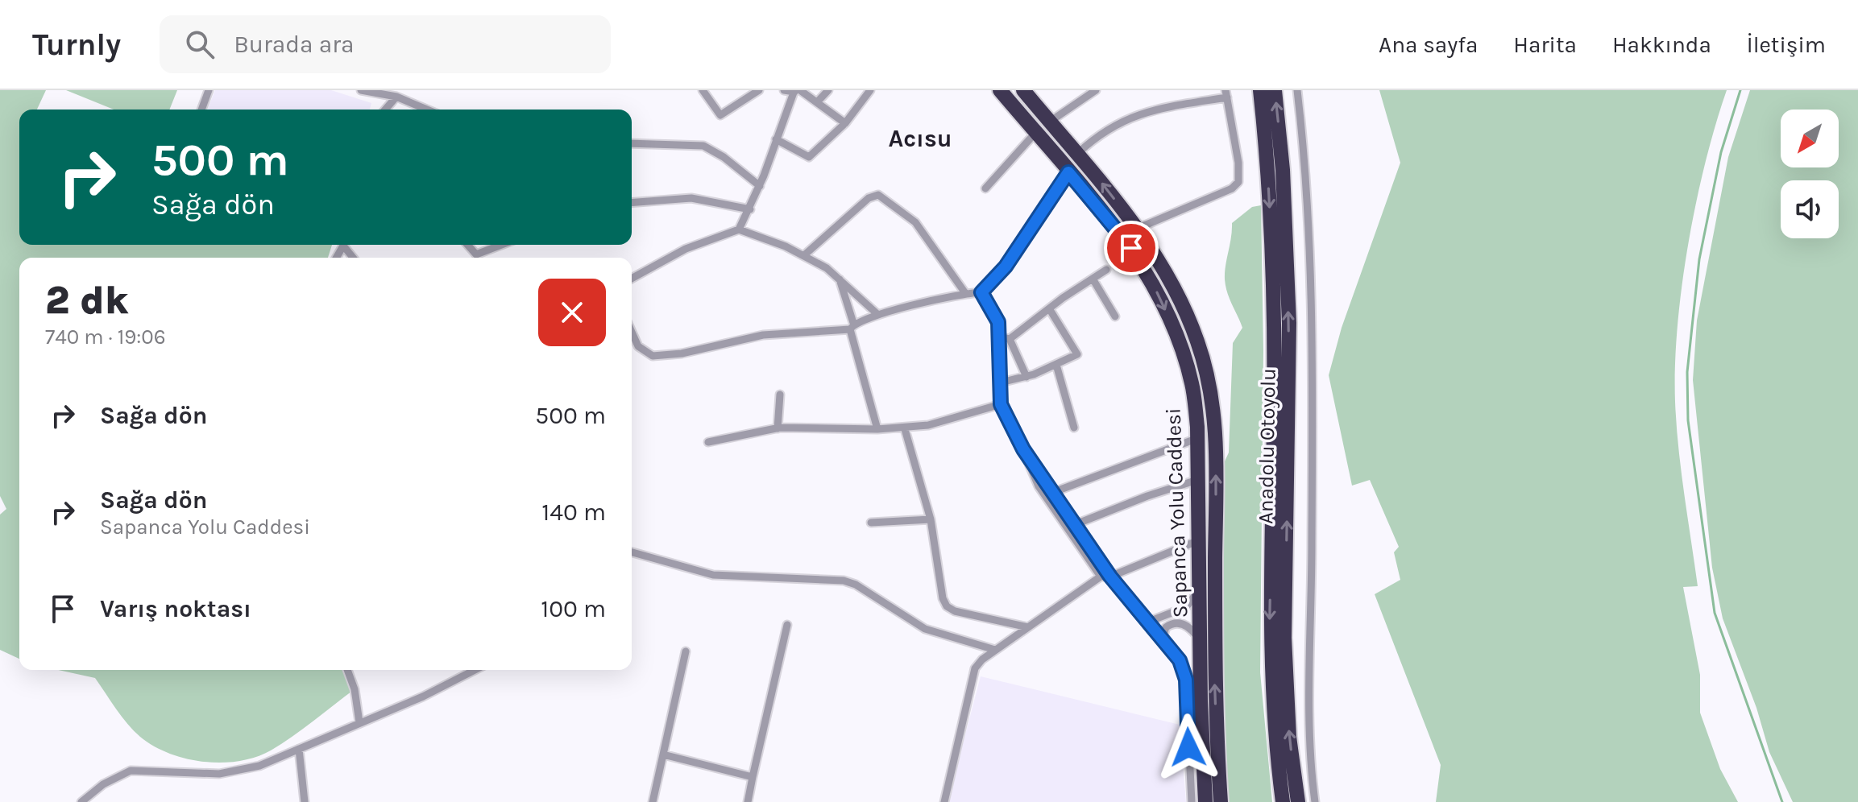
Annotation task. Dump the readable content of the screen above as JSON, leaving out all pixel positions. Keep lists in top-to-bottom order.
{
  "streets": {
    "highway": ["Anadolu Otoyolu", "Sapanca Yolu Caddesi"]
  },
  "districts": ["Acısu"],
  "north": "bottom left",
  "page": {
    "header": "Turnly",
    "search": "Burada ara",
    "nav": [
      "Ana sayfa",
      "Harita",
      "Hakkında",
      "İletişim"
    ],
    "turn": ["500 m", "Sağa dön"],
    "heading": ["2 dk", "740 m · 19:06"],
    "list": [
      {
        "name": "Sağa dön",
        "value": "500 m"
      },
      {
        "name": "Sağa dön",
        "note": "Sapanca Yolu Caddesi",
        "value": "140 m"
      },
      {
        "name": "Varış noktası",
        "value": "100 m"
      }
    ]
  }
}
